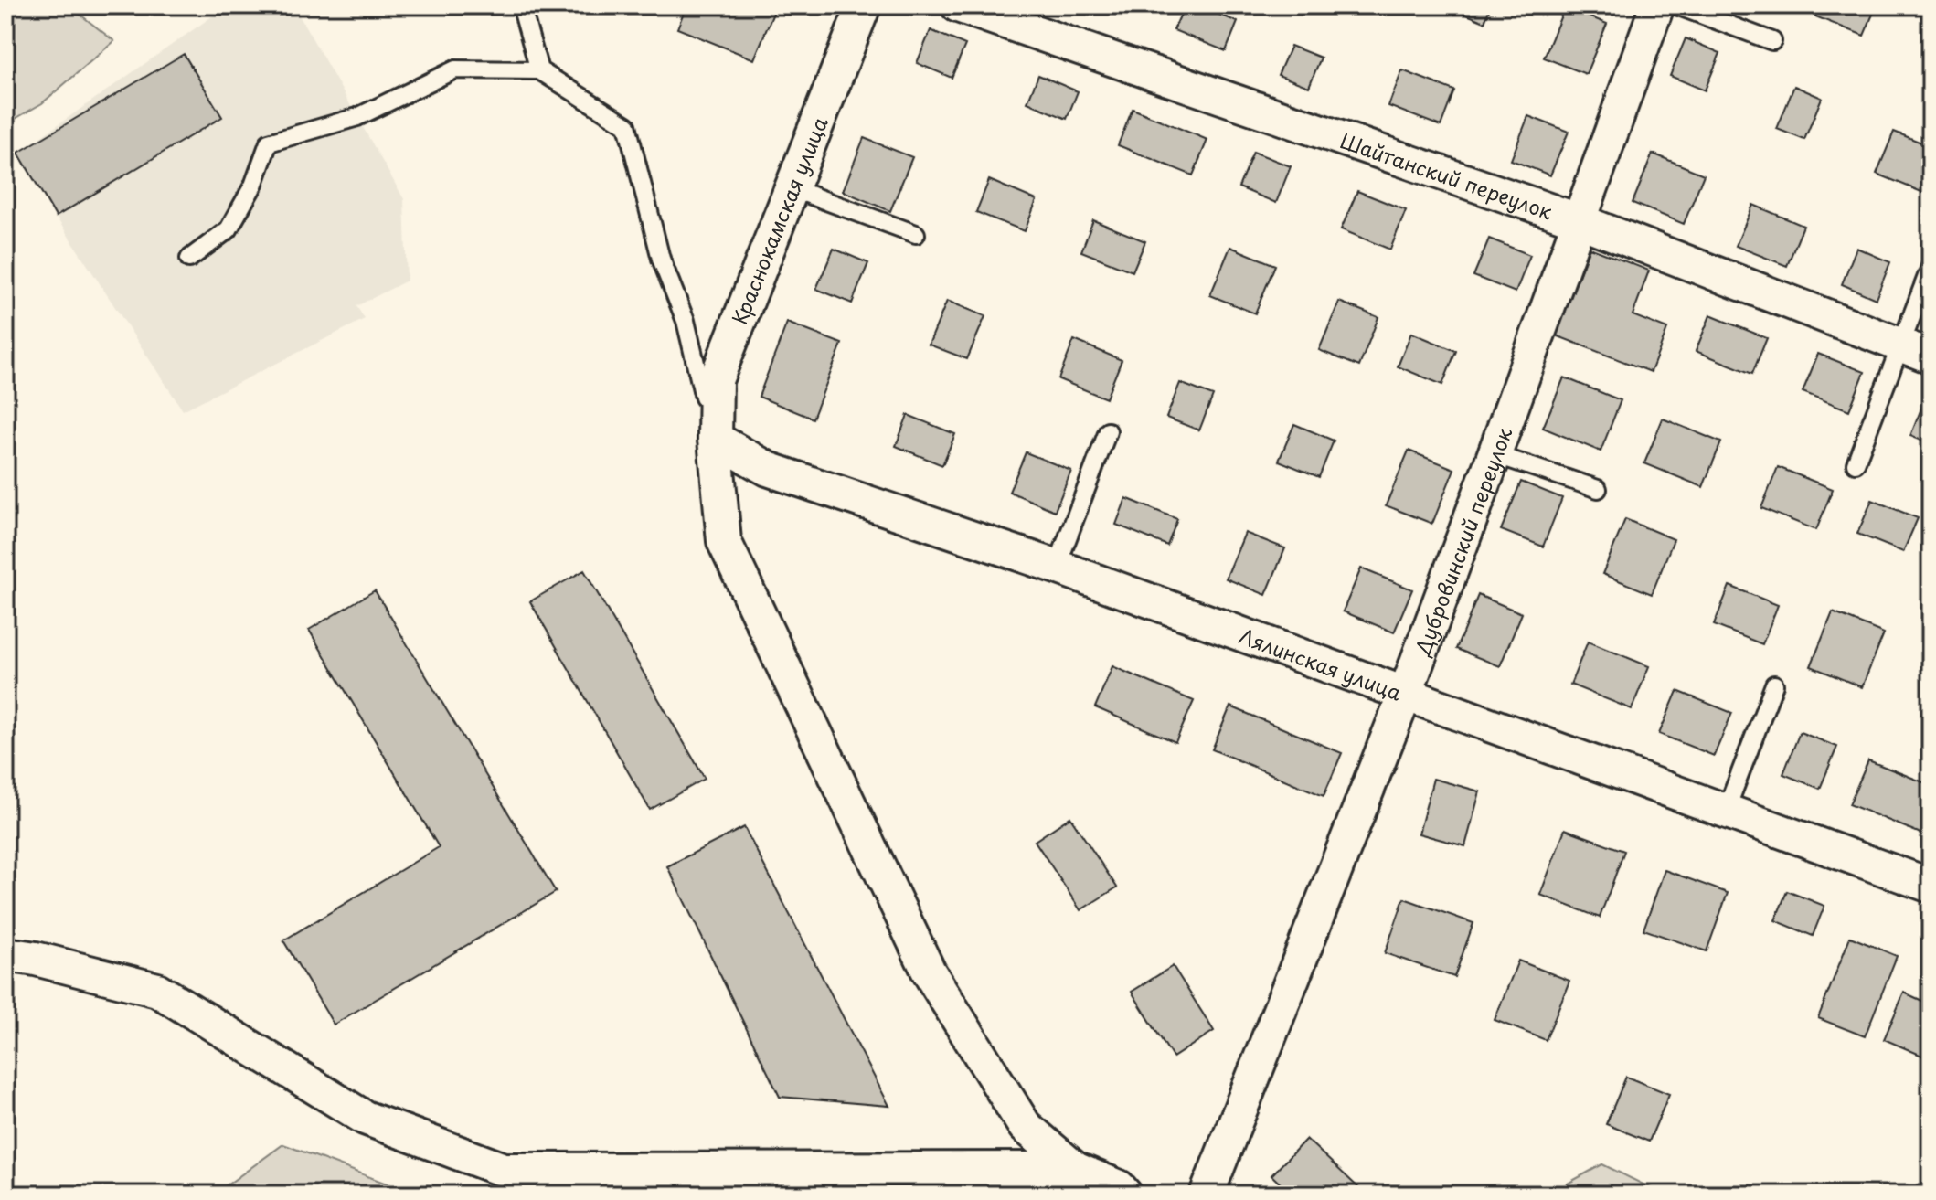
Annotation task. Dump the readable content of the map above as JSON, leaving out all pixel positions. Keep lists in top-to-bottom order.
{
  "streets": {
    "street": [
      "Шайтанский переулок",
      "Краснокамская улица",
      "Дубровинский переулок",
      "Лялинская улица"
    ]
  },
  "crossings": [
    ["Шайтанский переулок", "Дубровинский переулок"],
    ["Краснокамская улица", "Лялинская улица"],
    ["Дубровинский переулок", "Лялинская улица"]
  ]
}
